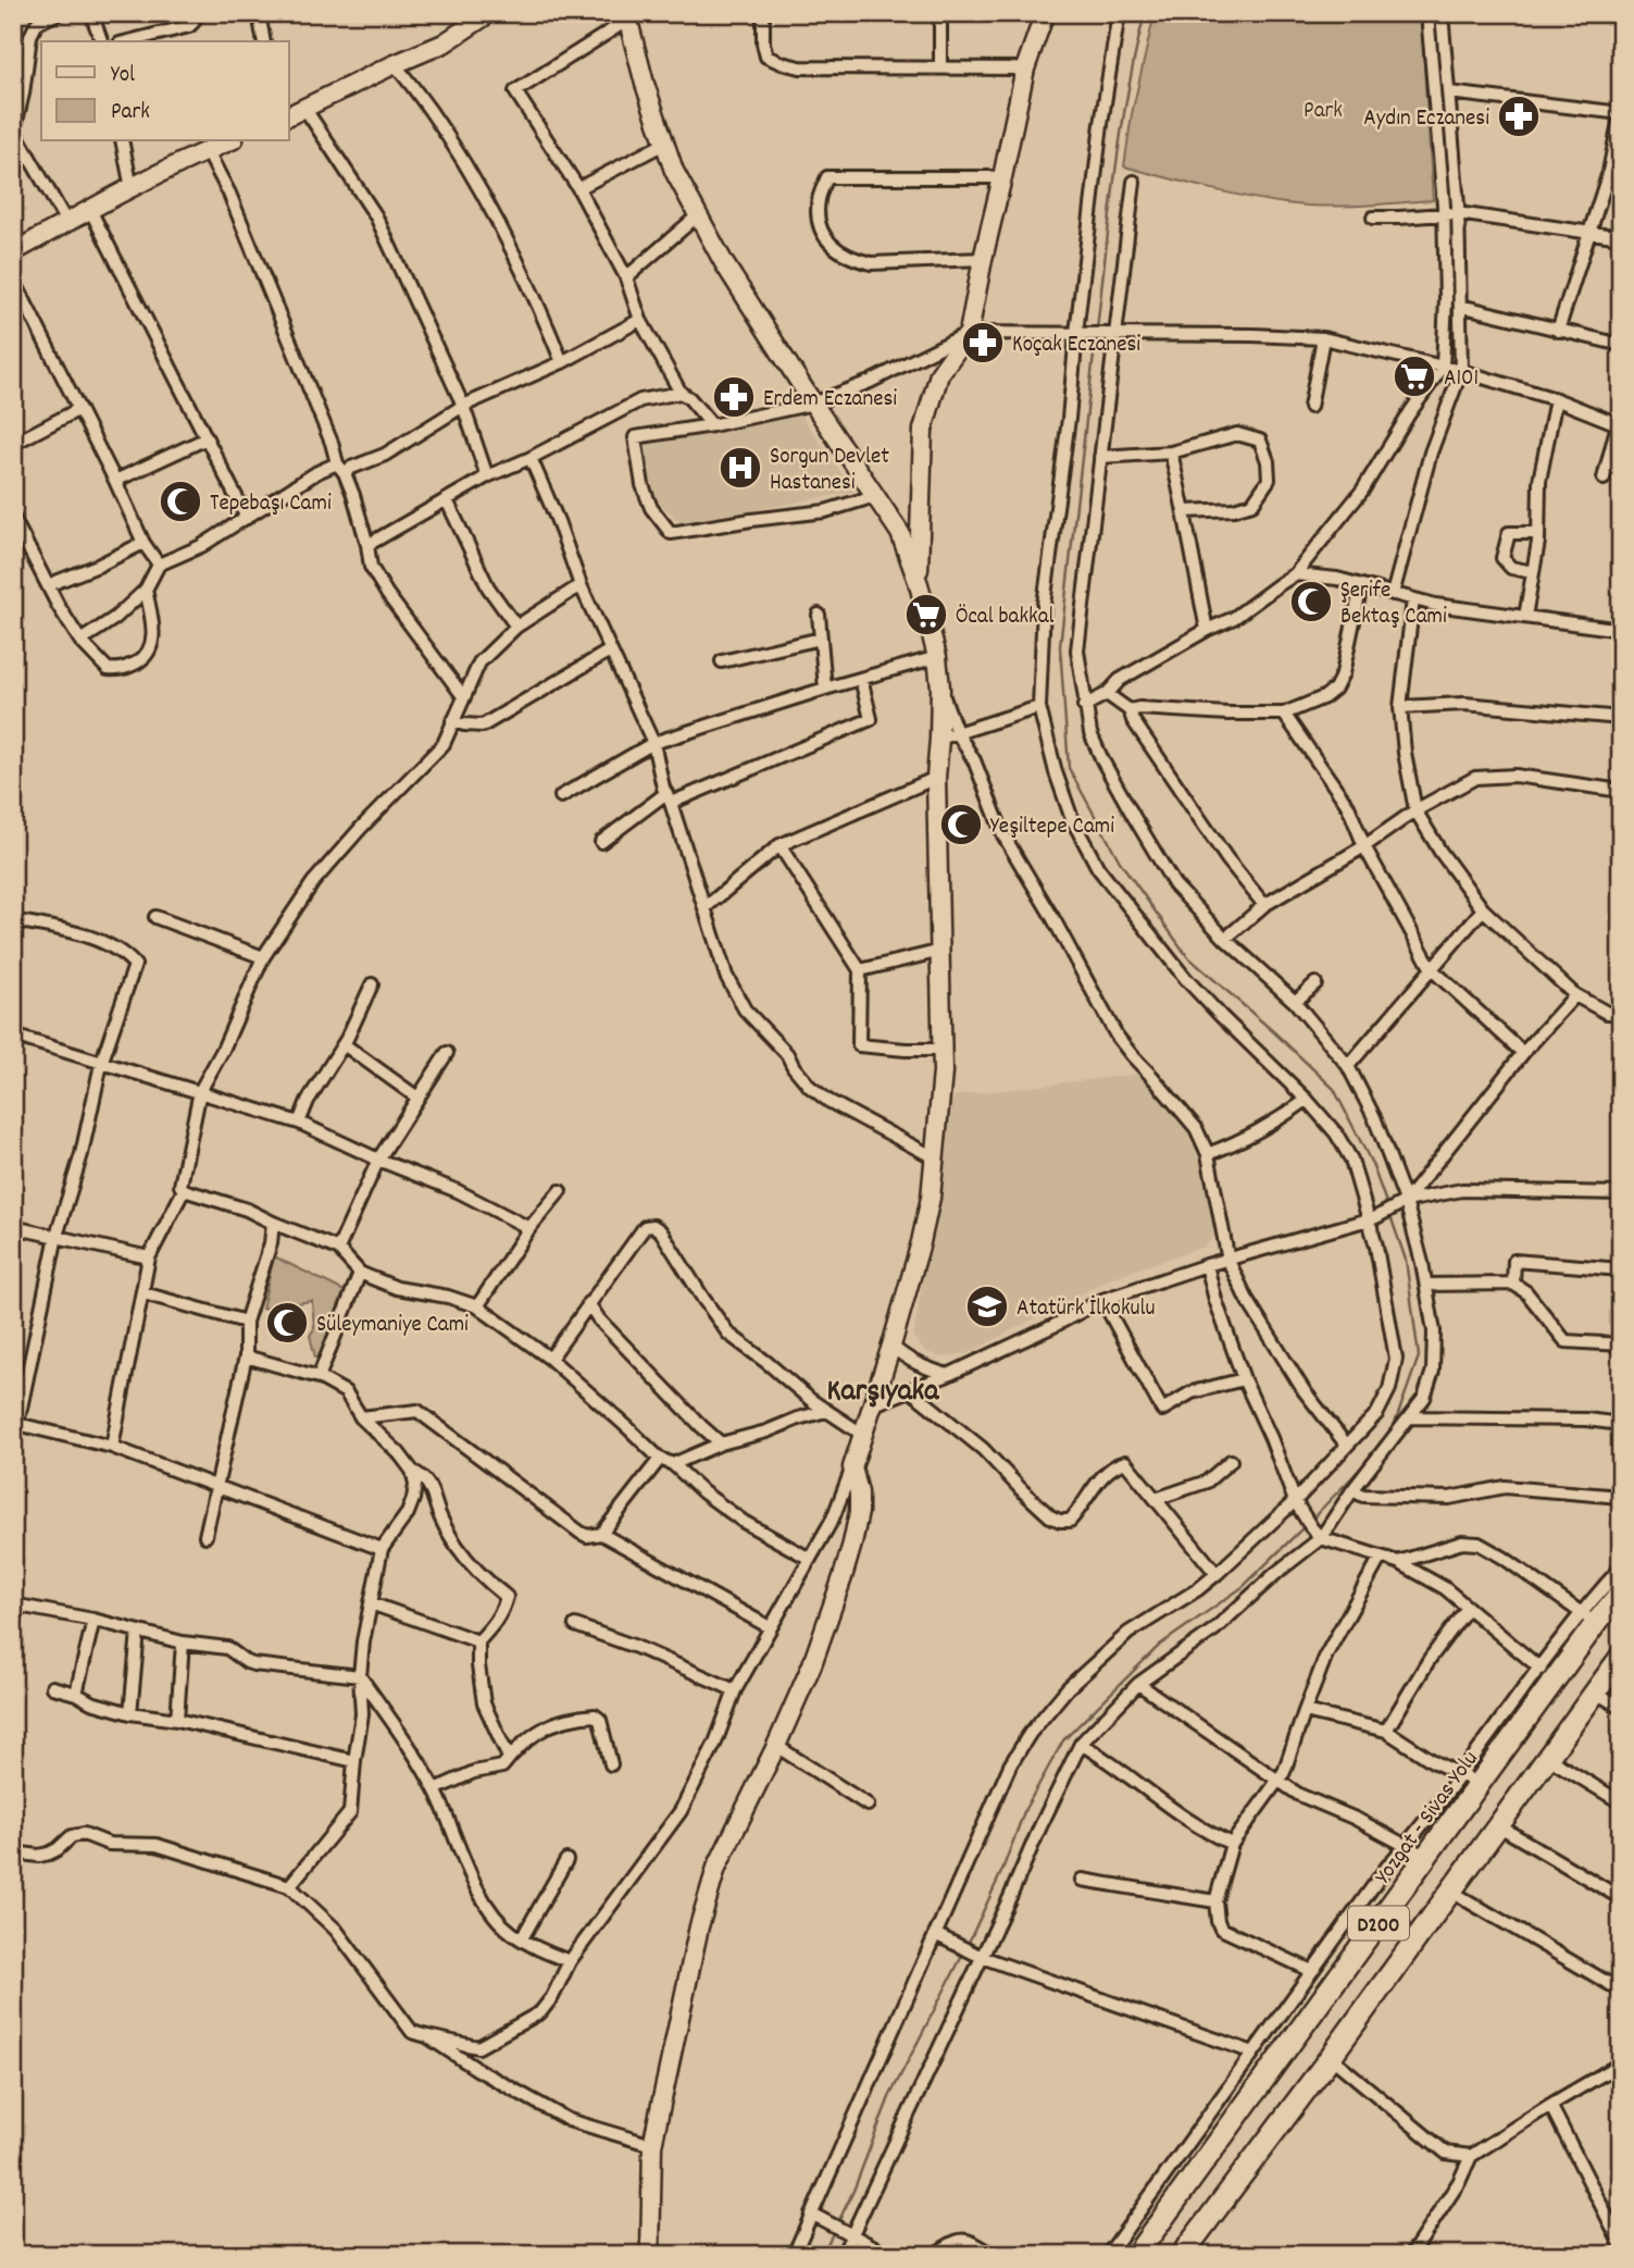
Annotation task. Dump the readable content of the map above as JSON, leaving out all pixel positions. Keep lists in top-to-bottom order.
{
  "streets": {
    "highway": ["Yozgat - Sivas Yolu", "D200"]
  },
  "districts": ["Karşıyaka"],
  "parks": ["Park"],
  "places": {
    "pharmacy": ["Aydın Eczanesi", "Koçak Eczanesi", "Erdem Eczanesi"],
    "supermarket": ["A101", "Öcal bakkal"],
    "hospital": ["Sorgun Devlet Hastanesi"],
    "mosque": [
      "Tepebaşı Cami",
      "Şerife Bektaş Cami",
      "Yeşiltepe Cami",
      "Süleymaniye Cami"
    ],
    "school or university": ["Atatürk İlkokulu"]
  },
  "legend": ["Yol", "Park"]
}
